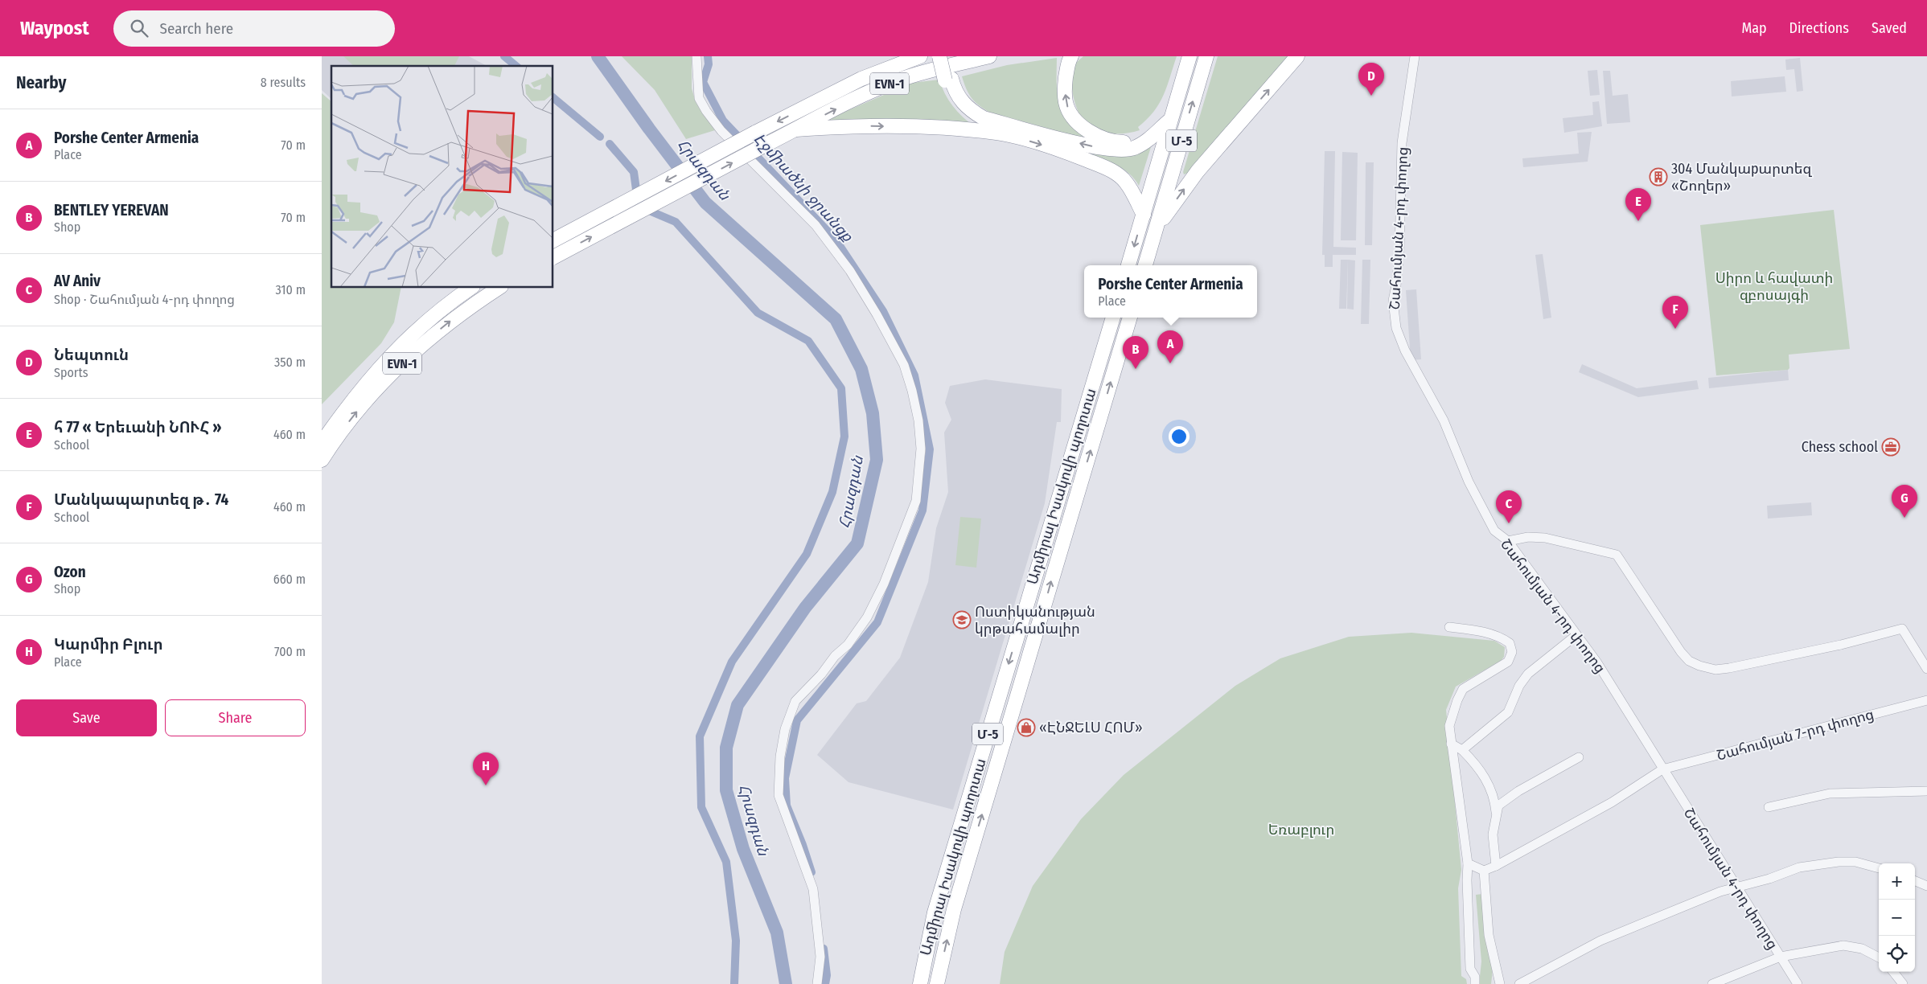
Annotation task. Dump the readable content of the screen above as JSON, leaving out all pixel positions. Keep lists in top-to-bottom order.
{
  "streets": {
    "highway": ["EVN-1", "Մ-5", "Ադմիրալ Իսակովի պողոտա"],
    "street": ["Շահումյան 4-րդ փողոց", "Շահումյան 7-րդ փողոց"]
  },
  "crossings": [
    ["Շահումյան 4-րդ փողոց", "Շահումյան 7-րդ փողոց"]
  ],
  "water": ["Հրազդան", "Էջմիածնի ջրանցք"],
  "parks": ["Սիրո և հավատի զբոսայգի", "Եռաբլուր"],
  "places": {
    "building": ["304 Մանկաpարտեզ «Շողեր»"],
    "office": ["Chess school"],
    "school or university": ["Ոստիկանության կրթահամալիր"],
    "shop": ["«ԷՆՋԵԼՍ ՀՈՄ»"]
  },
  "page": {
    "header": "Waypost",
    "search": "Search here",
    "nav": ["Map", "Directions", "Saved"],
    "heading": ["Nearby", "8 results"],
    "pins": [
      "D",
      "E",
      "F",
      "A",
      "B",
      "G",
      "C",
      "H"
    ],
    "list": [
      {
        "mark": "A",
        "name": "Porshe Center Armenia",
        "note": "Place",
        "value": "70 m"
      },
      {
        "mark": "B",
        "name": "BENTLEY YEREVAN",
        "note": "Shop",
        "value": "70 m"
      },
      {
        "mark": "C",
        "name": "AV Aniv",
        "note": "Shop · Շահումյան 4-րդ փողոց",
        "value": "310 m"
      },
      {
        "mark": "D",
        "name": "Նեպտուն",
        "note": "Sports",
        "value": "350 m"
      },
      {
        "mark": "E",
        "name": "հ 77 « Երեւանի ՆՈՒՀ »",
        "note": "School",
        "value": "460 m"
      },
      {
        "mark": "F",
        "name": "Մանկապարտեզ թ․ 74",
        "note": "School",
        "value": "460 m"
      },
      {
        "mark": "G",
        "name": "Ozon",
        "note": "Shop",
        "value": "660 m"
      },
      {
        "mark": "H",
        "name": "Կարմիր Բլուր",
        "note": "Place",
        "value": "700 m"
      }
    ],
    "popup": ["Porshe Center Armenia", "Place"],
    "buttons": ["Save", "Share"],
    "map_buttons": ["+", "−"]
  }
}
